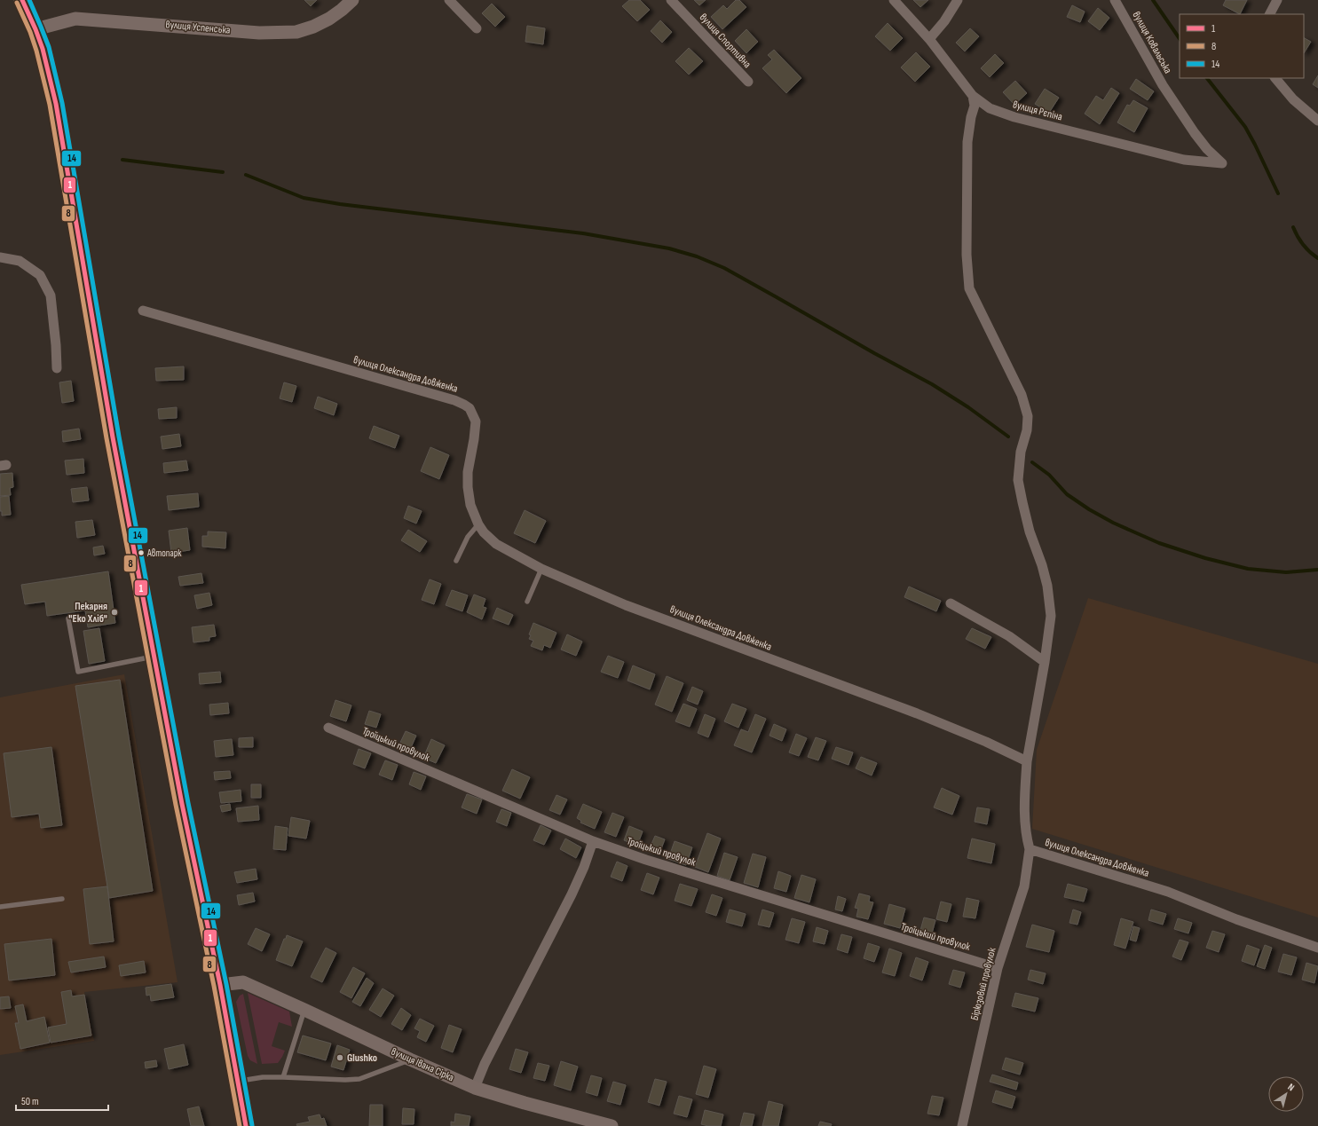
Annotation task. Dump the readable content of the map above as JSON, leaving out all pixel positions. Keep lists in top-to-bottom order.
{
  "streets": {
    "street": [
      "вулиця Успенська",
      "вулиця Спортивна",
      "вулиця Ковальська",
      "вулиця Рєпіна",
      "вулиця Олександра Довженка",
      "Троїцький провулок",
      "Бірюзовий провулок",
      "вулиця Івана Сірка"
    ]
  },
  "crossings": [
    ["вулиця Ковальська", "вулиця Рєпіна"],
    ["вулиця Олександра Довженка", "Бірюзовий провулок"],
    ["Троїцький провулок", "Бірюзовий провулок"]
  ],
  "places": ["Автопарк", "Пекарня \"Еко Хліб\"", "Glushko"],
  "lines": ["transit line 1", "transit line 14", "transit line 8"],
  "legend": ["1", "8", "14"],
  "scale_bar": "50 m",
  "north": "top right"
}
